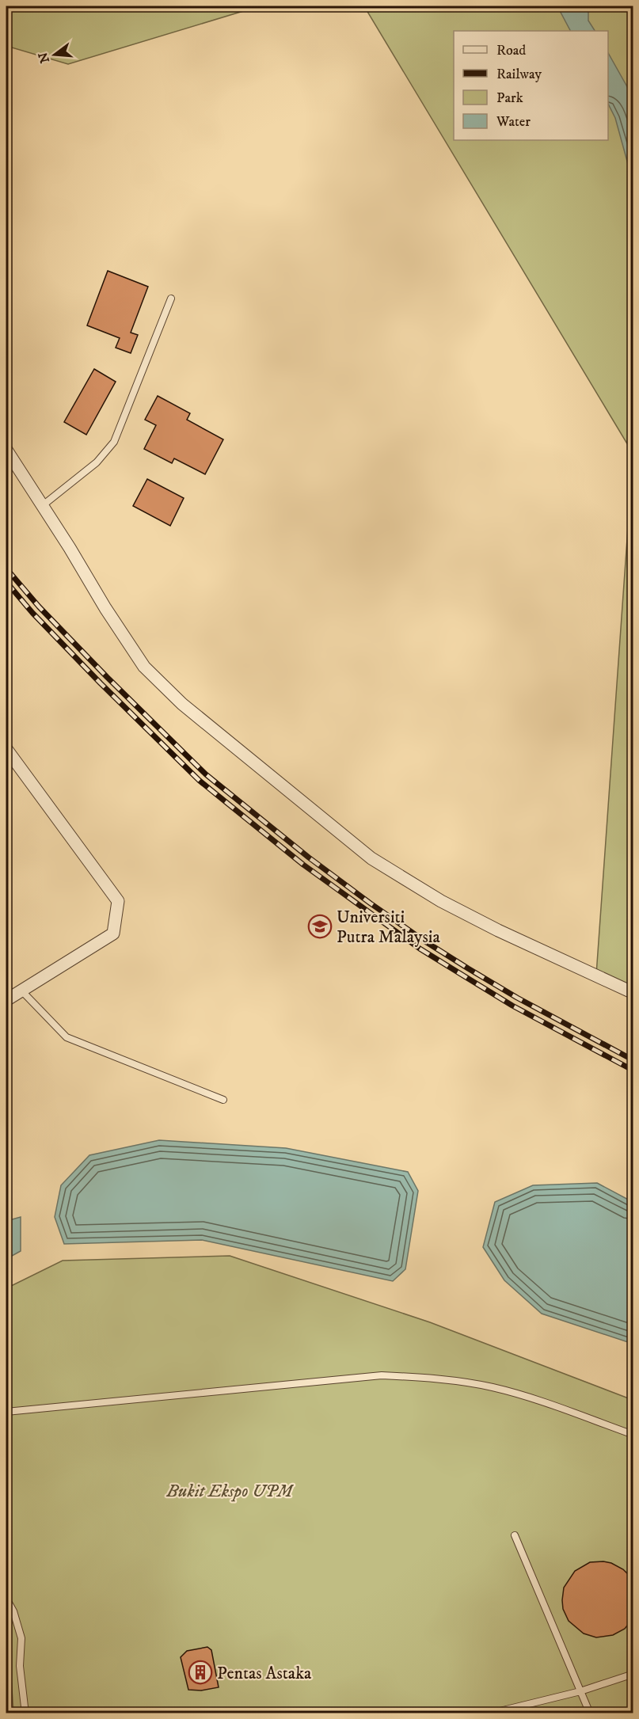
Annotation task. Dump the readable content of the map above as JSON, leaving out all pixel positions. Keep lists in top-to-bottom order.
{
  "parks": ["Bukit Ekspo UPM"],
  "places": {
    "school or university": ["Universiti Putra Malaysia"],
    "building": ["Pentas Astaka"]
  },
  "legend": [
    "Road",
    "Railway",
    "Park",
    "Water"
  ],
  "north": "left"
}
